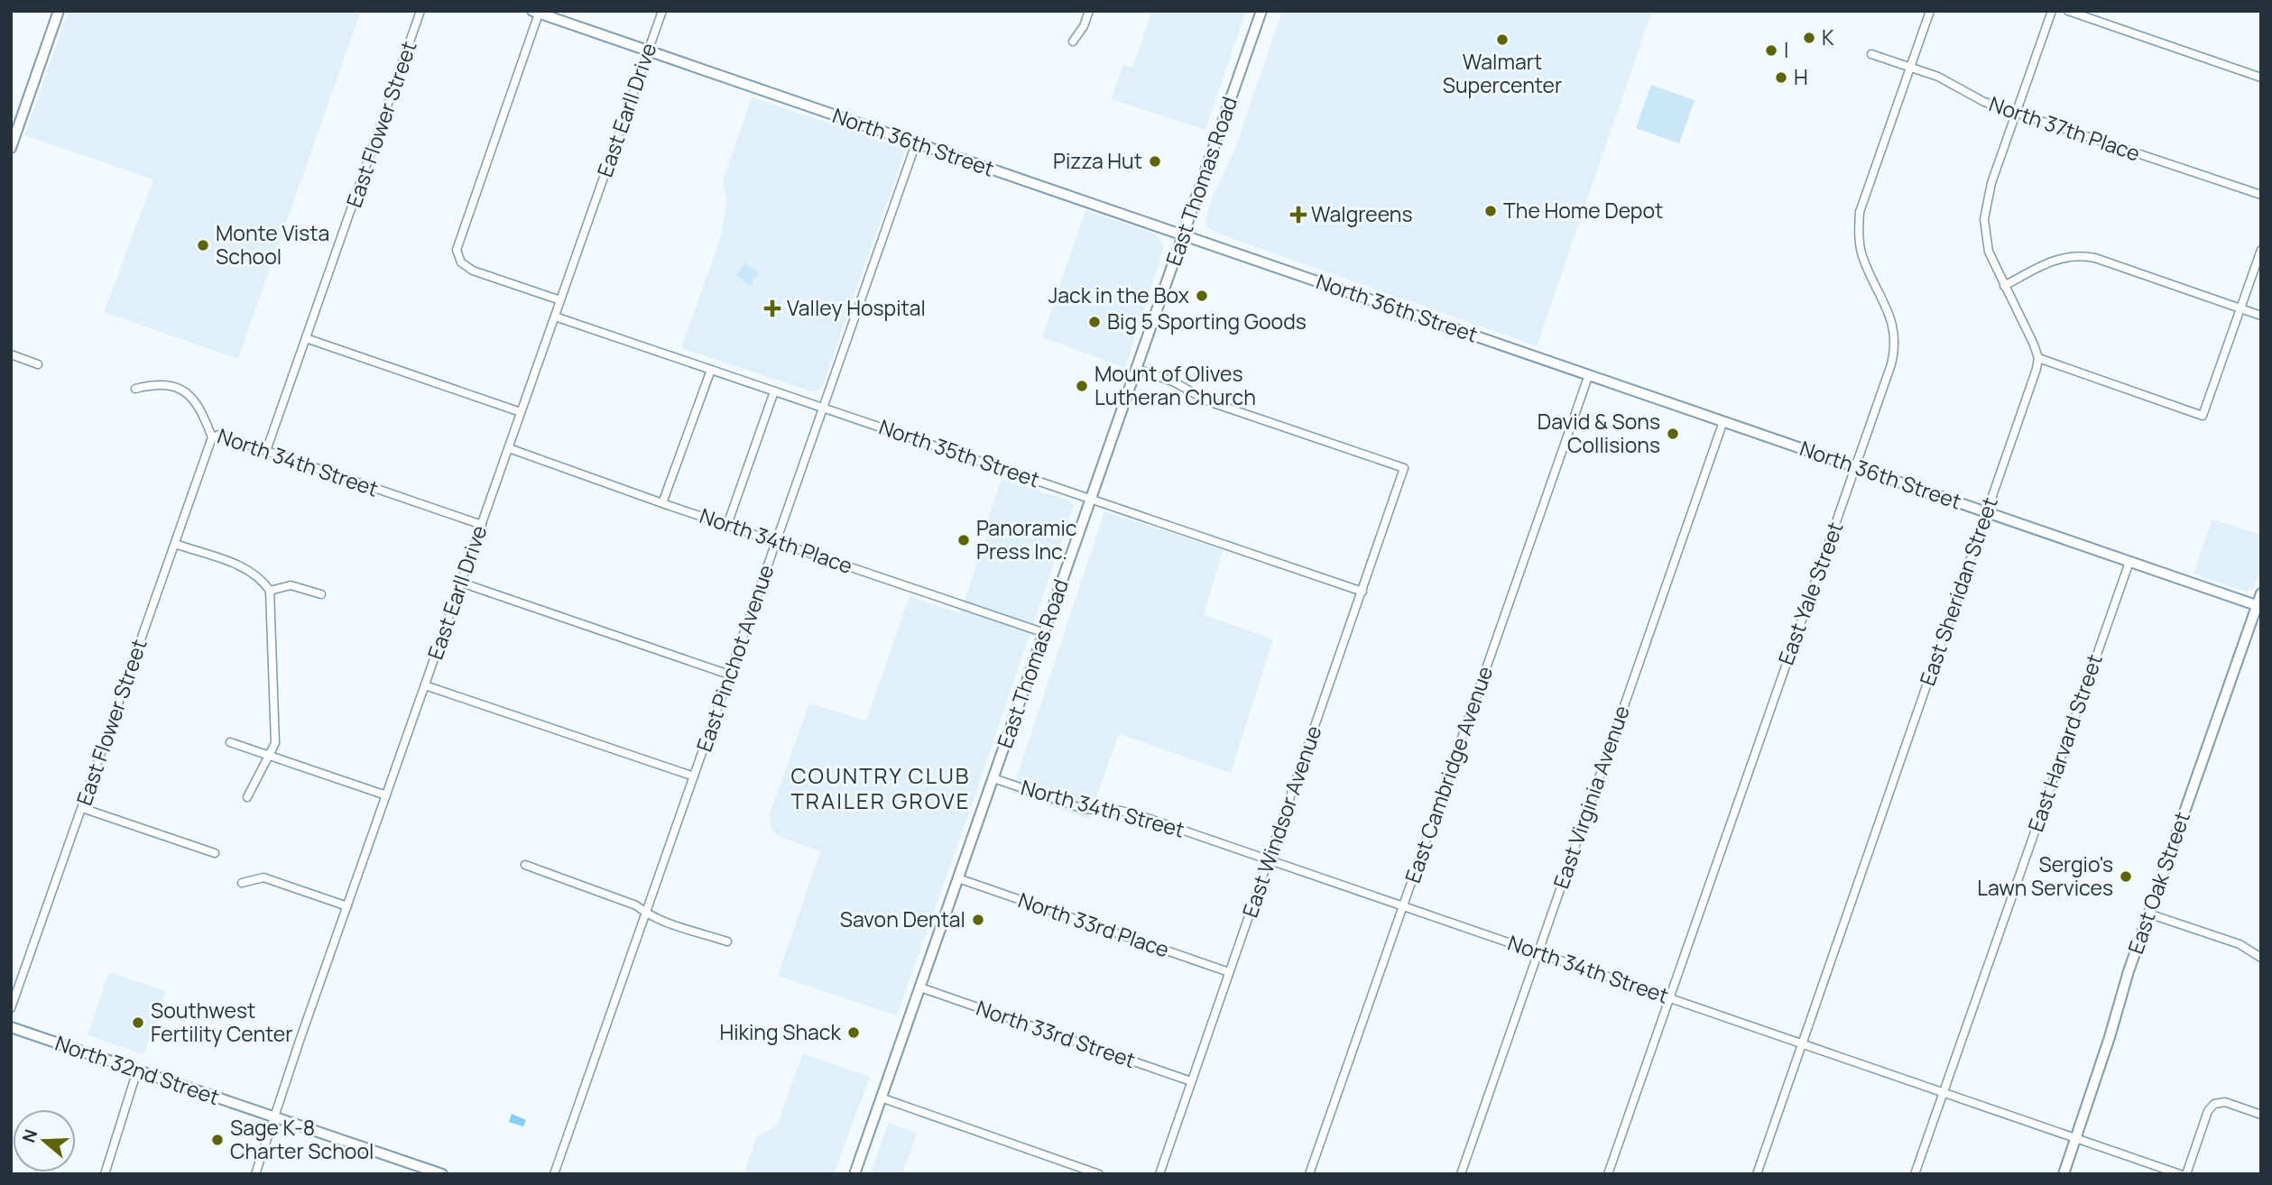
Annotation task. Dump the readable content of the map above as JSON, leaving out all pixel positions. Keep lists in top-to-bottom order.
{
  "streets": {
    "main road": [
      "North 36th Street",
      "East Thomas Road",
      "East Oak Street",
      "North 32nd Street"
    ],
    "street": [
      "East Earll Drive",
      "East Flower Street",
      "North 37th Place",
      "North 35th Street",
      "North 34th Street",
      "North 34th Place",
      "East Sheridan Street",
      "East Yale Street",
      "East Pinchot Avenue",
      "East Harvard Street",
      "East Cambridge Avenue",
      "East Virginia Avenue",
      "East Windsor Avenue",
      "North 33rd Place",
      "North 33rd Street"
    ]
  },
  "crossings": [
    ["East Earll Drive", "North 36th Street"],
    ["East Earll Drive", "North 35th Street"],
    ["East Earll Drive", "North 34th Street"],
    ["East Earll Drive", "North 34th Place"],
    ["East Earll Drive", "North 32nd Street"],
    ["East Flower Street", "North 34th Street"],
    ["North 37th Place", "East Yale Street"],
    ["North 36th Street", "East Thomas Road"],
    ["North 36th Street", "East Sheridan Street"],
    ["North 36th Street", "East Yale Street"],
    ["North 36th Street", "East Pinchot Avenue"],
    ["North 36th Street", "East Harvard Street"],
    ["North 36th Street", "East Cambridge Avenue"],
    ["North 36th Street", "East Virginia Avenue"],
    ["North 36th Street", "East Oak Street"],
    ["East Thomas Road", "North 35th Street"],
    ["East Thomas Road", "North 34th Street"],
    ["East Thomas Road", "North 34th Place"],
    ["East Thomas Road", "East Windsor Avenue"],
    ["East Thomas Road", "North 33rd Place"],
    ["East Thomas Road", "North 33rd Street"],
    ["North 35th Street", "East Pinchot Avenue"],
    ["North 35th Street", "East Windsor Avenue"],
    ["North 34th Street", "East Sheridan Street"],
    ["North 34th Street", "East Yale Street"],
    ["North 34th Street", "East Harvard Street"],
    ["North 34th Street", "East Cambridge Avenue"],
    ["North 34th Street", "East Virginia Avenue"],
    ["North 34th Street", "East Windsor Avenue"],
    ["North 34th Street", "East Oak Street"],
    ["North 34th Place", "East Pinchot Avenue"],
    ["East Windsor Avenue", "North 33rd Place"],
    ["East Windsor Avenue", "North 33rd Street"]
  ],
  "districts": ["COUNTRY CLUB TRAILER GROVE"],
  "places": {
    "other": [
      "K",
      "Walmart Supercenter",
      "I",
      "H",
      "Pizza Hut",
      "The Home Depot",
      "Monte Vista School",
      "Jack in the Box",
      "Big 5 Sporting Goods",
      "Mount of Olives Lutheran Church",
      "David & Sons Collisions",
      "Panoramic Press Inc.",
      "Sergio's Lawn Services",
      "Savon Dental",
      "Southwest Fertility Center",
      "Hiking Shack",
      "Sage K-8 Charter School"
    ],
    "health": ["Walgreens", "Valley Hospital"]
  },
  "north": "left"
}
